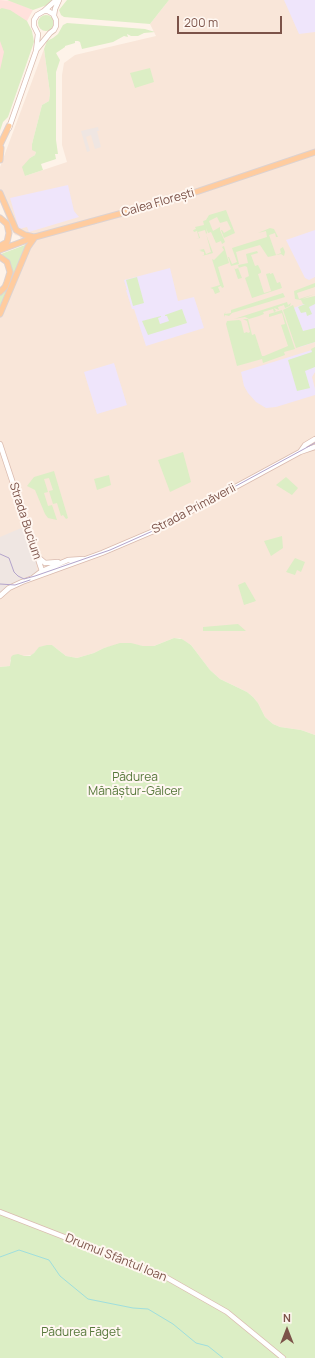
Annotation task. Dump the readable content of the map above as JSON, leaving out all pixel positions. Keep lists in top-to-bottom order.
{
  "streets": {
    "main road": [
      "Calea Florești",
      "Strada Primăverii",
      "Strada Bucium",
      "Drumul Sfântul Ioan"
    ]
  },
  "crossings": [
    ["Strada Primăverii", "Strada Bucium"]
  ],
  "parks": ["Pădurea Mănăștur-Gălcer", "Pădurea Făget"],
  "scale_bar": "200 m",
  "north": "top"
}
